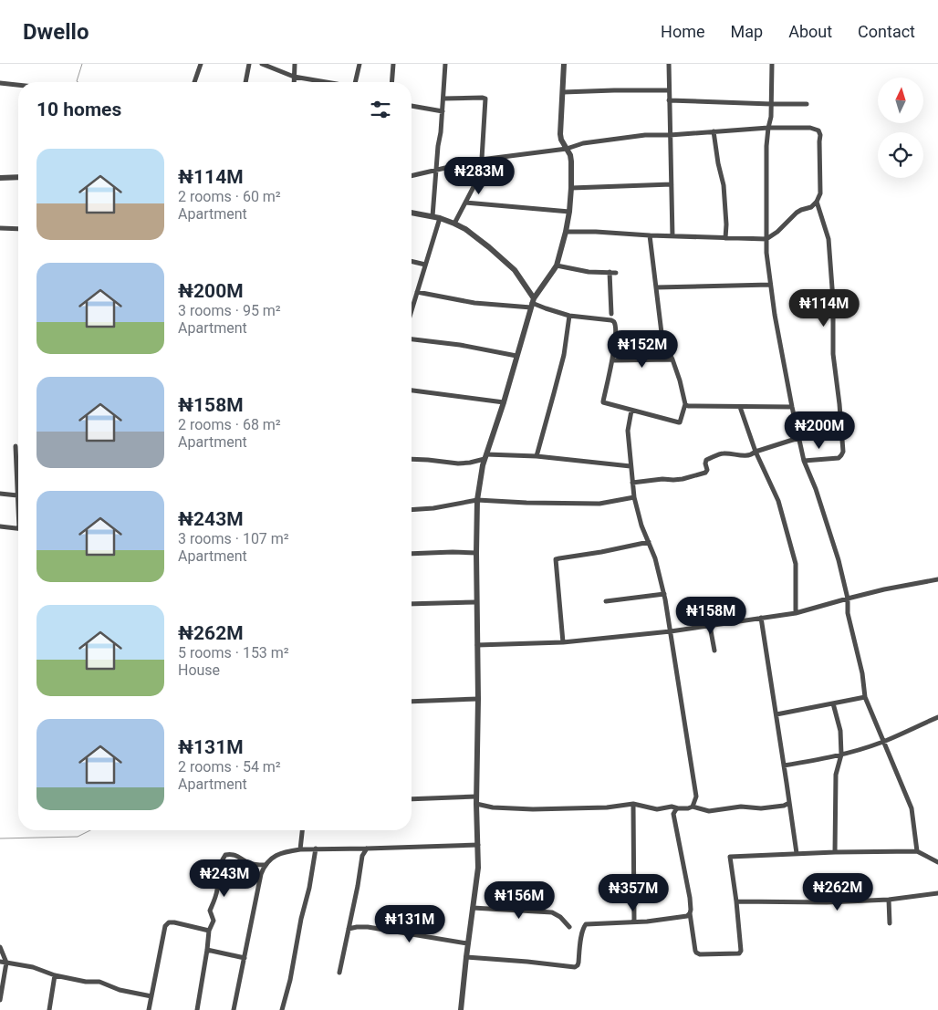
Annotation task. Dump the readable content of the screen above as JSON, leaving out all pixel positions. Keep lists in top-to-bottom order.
{
  "north": "top",
  "page": {
    "header": "Dwello",
    "nav": [
      "Home",
      "Map",
      "About",
      "Contact"
    ],
    "heading": "10 homes",
    "list": [
      {
        "name": "₦114M",
        "note": "2 rooms · 60 m² · Apartment"
      },
      {
        "name": "₦200M",
        "note": "3 rooms · 95 m² · Apartment"
      },
      {
        "name": "₦158M",
        "note": "2 rooms · 68 m² · Apartment"
      },
      {
        "name": "₦243M",
        "note": "3 rooms · 107 m² · Apartment"
      },
      {
        "name": "₦262M",
        "note": "5 rooms · 153 m² · House"
      },
      {
        "name": "₦131M",
        "note": "2 rooms · 54 m² · Apartment"
      }
    ],
    "price": [
      "₦283M",
      "₦114M",
      "₦152M",
      "₦200M",
      "₦158M",
      "₦243M",
      "₦262M",
      "₦357M",
      "₦156M",
      "₦131M"
    ]
  }
}
